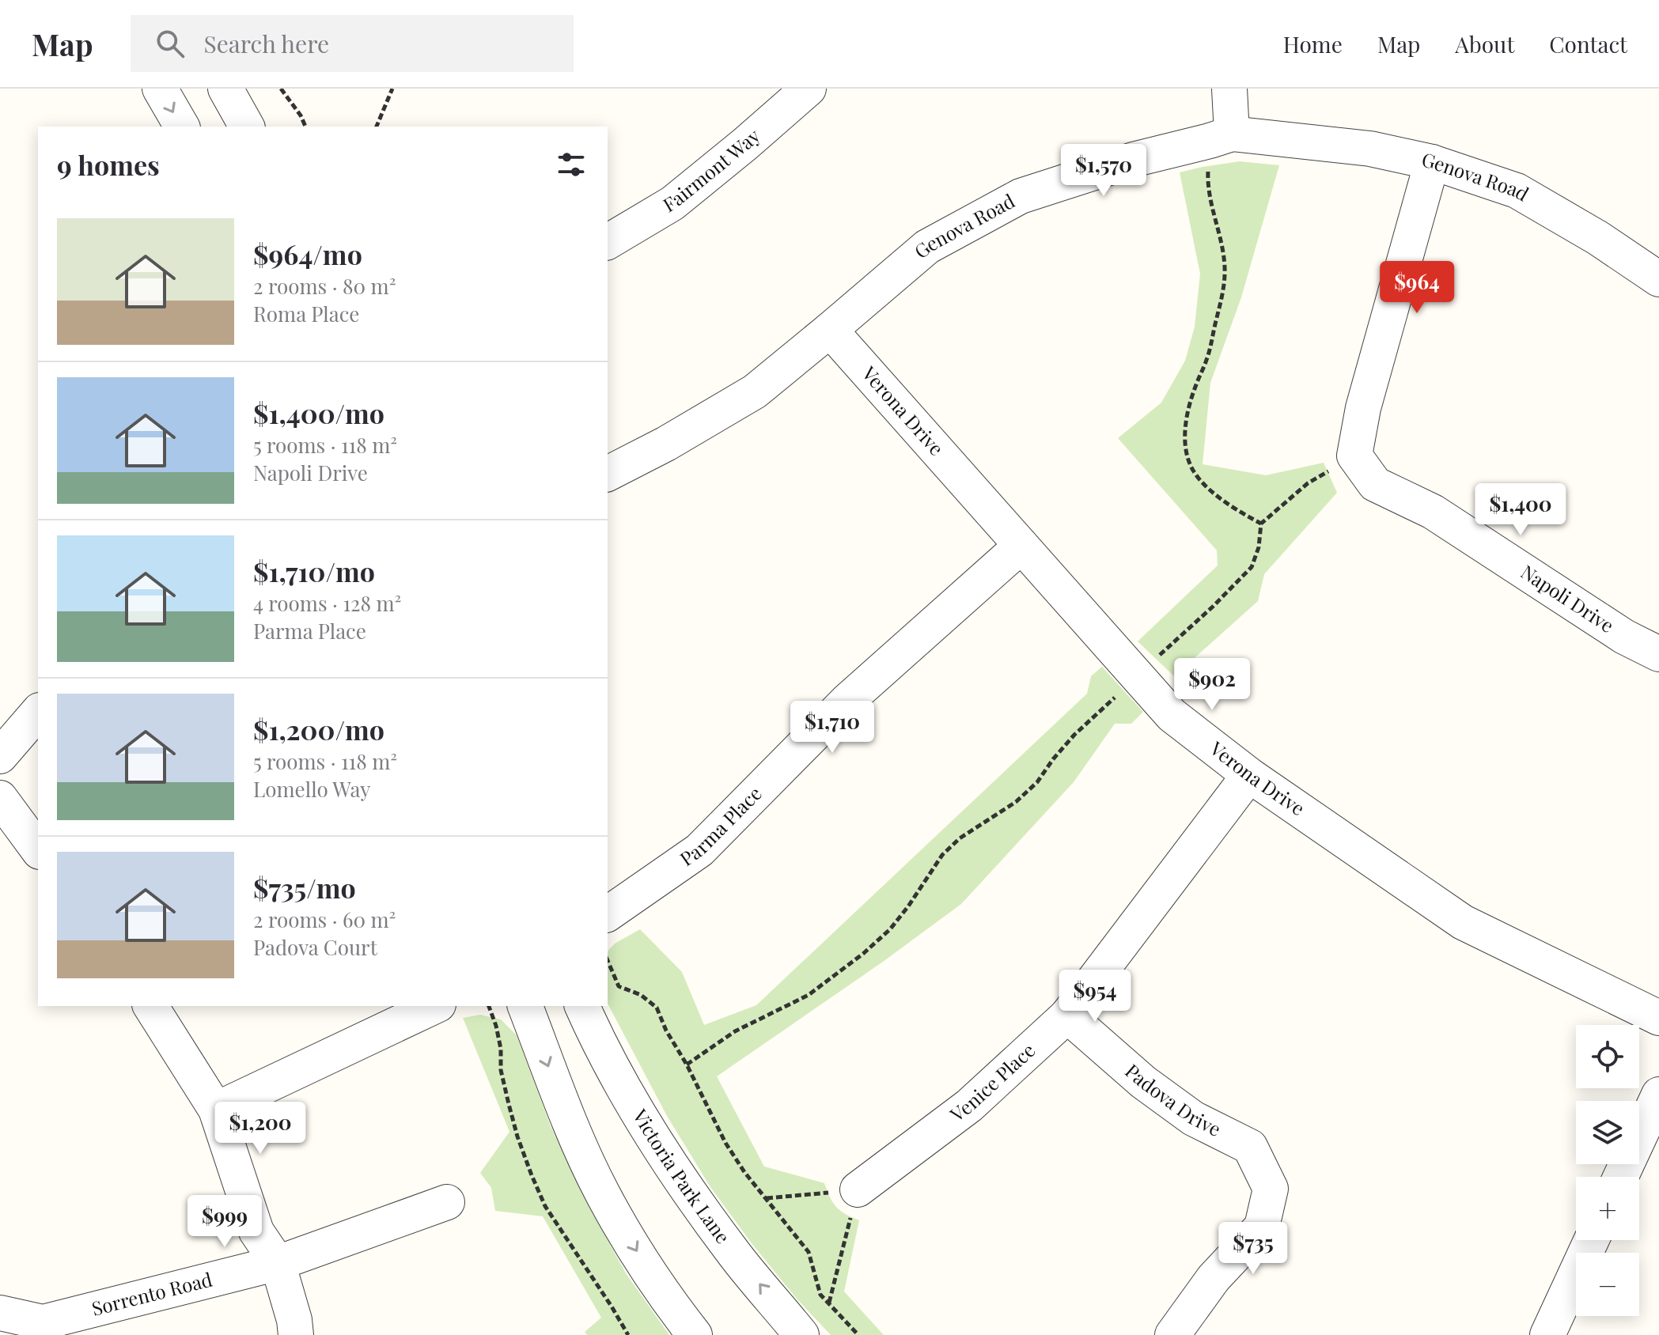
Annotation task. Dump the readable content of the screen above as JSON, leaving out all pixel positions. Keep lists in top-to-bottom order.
{
  "streets": {
    "street": [
      "Fairmont Way",
      "Genova Road",
      "Verona Drive",
      "Napoli Drive",
      "Parma Place",
      "Venice Place",
      "Padova Drive",
      "Victoria Park Lane",
      "Sorrento Road"
    ]
  },
  "crossings": [
    ["Genova Road", "Verona Drive"],
    ["Verona Drive", "Parma Place"],
    ["Verona Drive", "Venice Place"],
    ["Venice Place", "Padova Drive"]
  ],
  "page": {
    "header": "Map",
    "search": "Search here",
    "nav": [
      "Home",
      "Map",
      "About",
      "Contact"
    ],
    "heading": "9 homes",
    "price": [
      "$1,570",
      "$964",
      "$1,400",
      "$902",
      "$1,710",
      "$954",
      "$1,200",
      "$999",
      "$735"
    ],
    "list": [
      {
        "name": "$964/mo",
        "note": "2 rooms · 80 m² · Roma Place"
      },
      {
        "name": "$1,400/mo",
        "note": "5 rooms · 118 m² · Napoli Drive"
      },
      {
        "name": "$1,710/mo",
        "note": "4 rooms · 128 m² · Parma Place"
      },
      {
        "name": "$1,200/mo",
        "note": "5 rooms · 118 m² · Lomello Way"
      },
      {
        "name": "$735/mo",
        "note": "2 rooms · 60 m² · Padova Court"
      }
    ],
    "map_buttons": ["+", "−"]
  }
}
